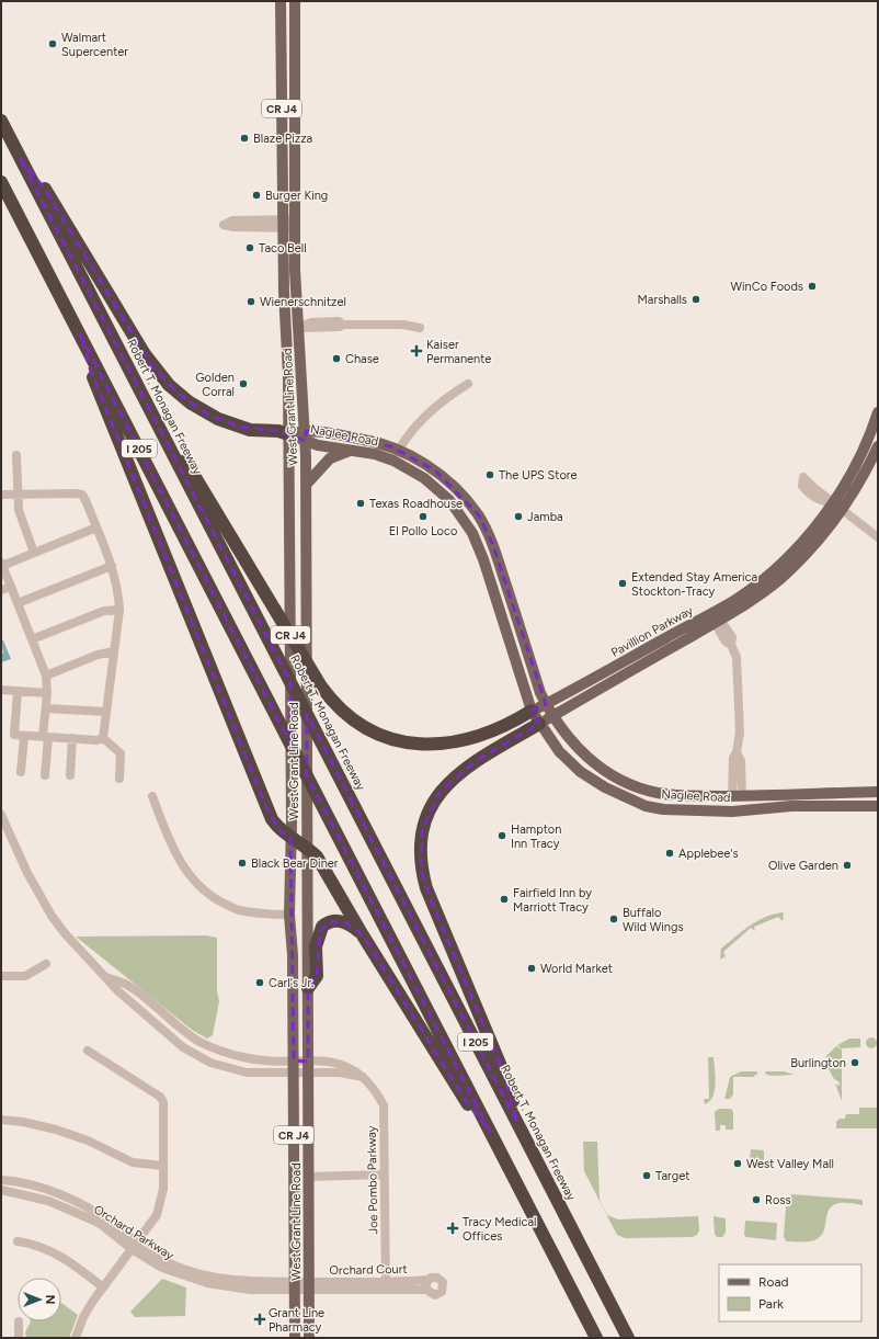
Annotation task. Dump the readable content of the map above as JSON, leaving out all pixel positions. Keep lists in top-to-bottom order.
{
  "streets": {
    "highway": ["Robert T. Monagan Freeway", "I 205"],
    "main road": [
      "CR J4",
      "West Grant Line Road",
      "Naglee Road",
      "Pavillion Parkway"
    ],
    "street": ["Joe Pombo Parkway", "Orchard Parkway", "Orchard Court"]
  },
  "crossings": [
    ["West Grant Line Road", "Naglee Road"],
    ["West Grant Line Road", "Joe Pombo Parkway"],
    ["West Grant Line Road", "Orchard Parkway"],
    ["Naglee Road", "Pavillion Parkway"],
    ["Joe Pombo Parkway", "Orchard Parkway"],
    ["Joe Pombo Parkway", "Orchard Court"],
    ["Orchard Parkway", "Orchard Court"]
  ],
  "places": {
    "other": [
      "Walmart Supercenter",
      "Blaze Pizza",
      "Burger King",
      "Taco Bell",
      "WinCo Foods",
      "Marshalls",
      "Wienerschnitzel",
      "Chase",
      "Golden Corral",
      "The UPS Store",
      "Texas Roadhouse",
      "El Pollo Loco",
      "Jamba",
      "Extended Stay America Stockton-Tracy",
      "Hampton Inn Tracy",
      "Applebee's",
      "Black Bear Diner",
      "Olive Garden",
      "Fairfield Inn by Marriott Tracy",
      "Buffalo Wild Wings",
      "World Market",
      "Carl's Jr.",
      "Burlington",
      "West Valley Mall",
      "Target",
      "Ross"
    ],
    "health": ["Kaiser Permanente", "Tracy Medical Offices", "Grant Line Pharmacy"]
  },
  "legend": ["Road", "Park"],
  "north": "right"
}
